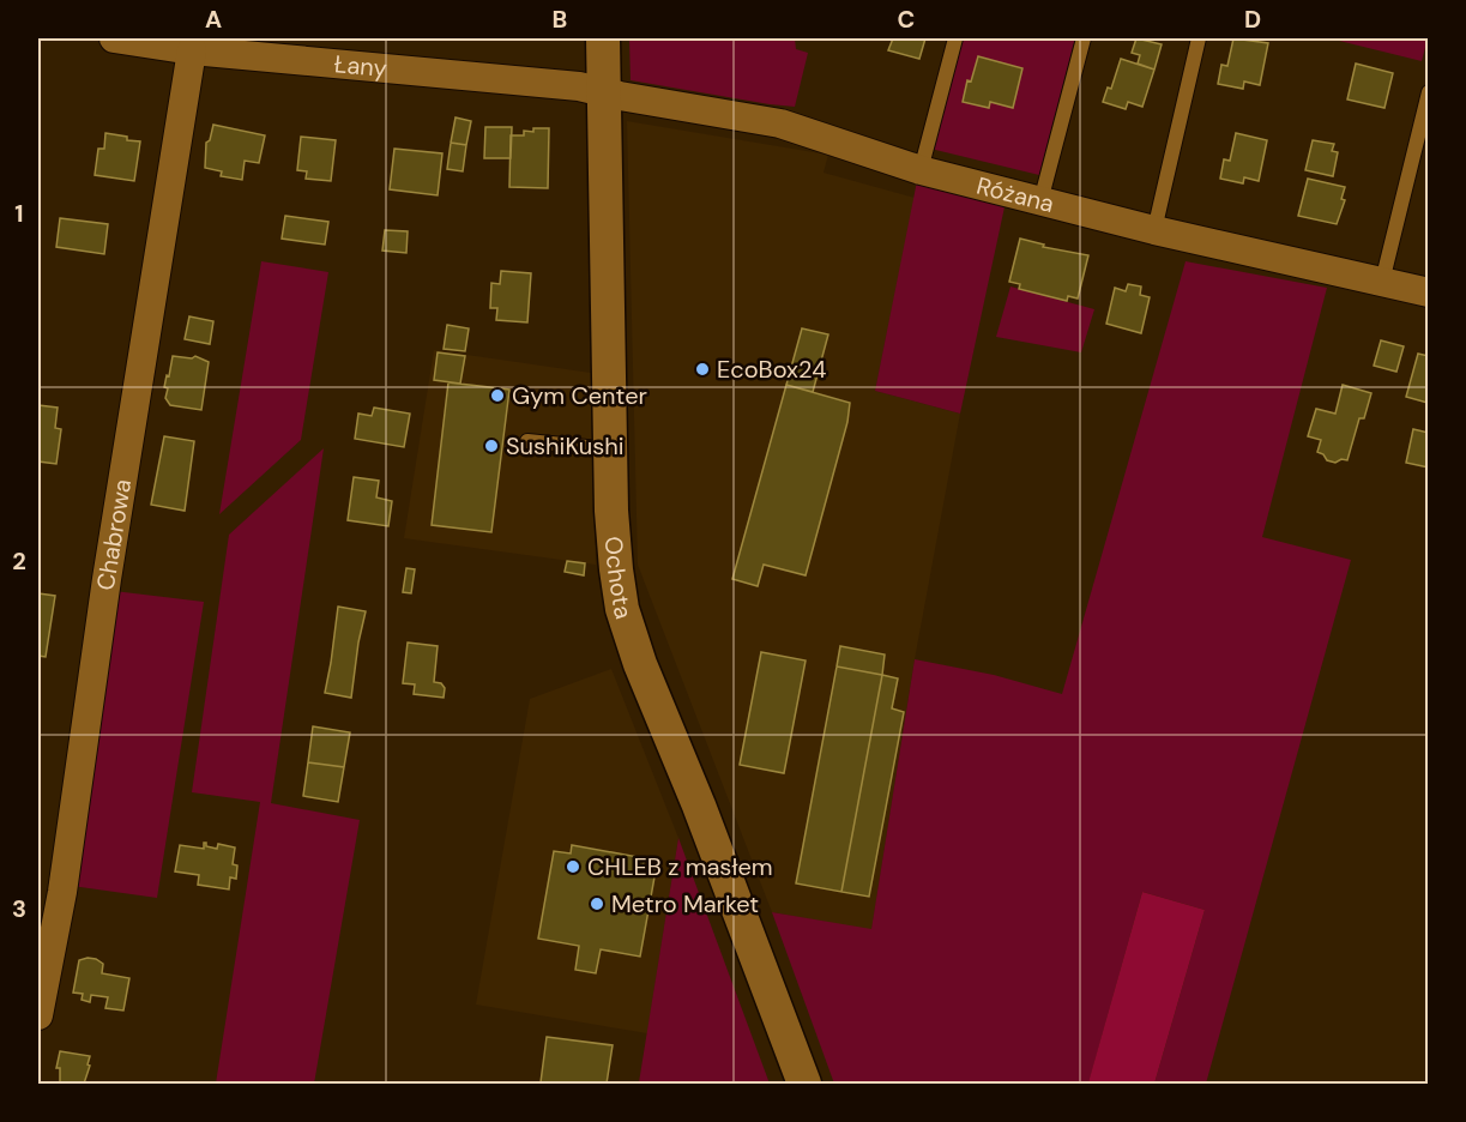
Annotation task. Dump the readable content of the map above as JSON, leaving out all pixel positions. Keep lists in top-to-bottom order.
{
  "streets": {
    "street": [
      "Łany",
      "Różana",
      "Chabrowa",
      "Ochota"
    ]
  },
  "crossings": [
    ["Łany", "Różana"],
    ["Łany", "Chabrowa"],
    ["Łany", "Ochota"],
    ["Różana", "Ochota"]
  ],
  "places": [
    "EcoBox24",
    "Gym Center",
    "SushiKushi",
    "CHLEB z masłem",
    "Metro Market"
  ],
  "grid": {
    "columns": [
      "A",
      "B",
      "C",
      "D"
    ],
    "rows": ["1", "2", "3"]
  }
}
